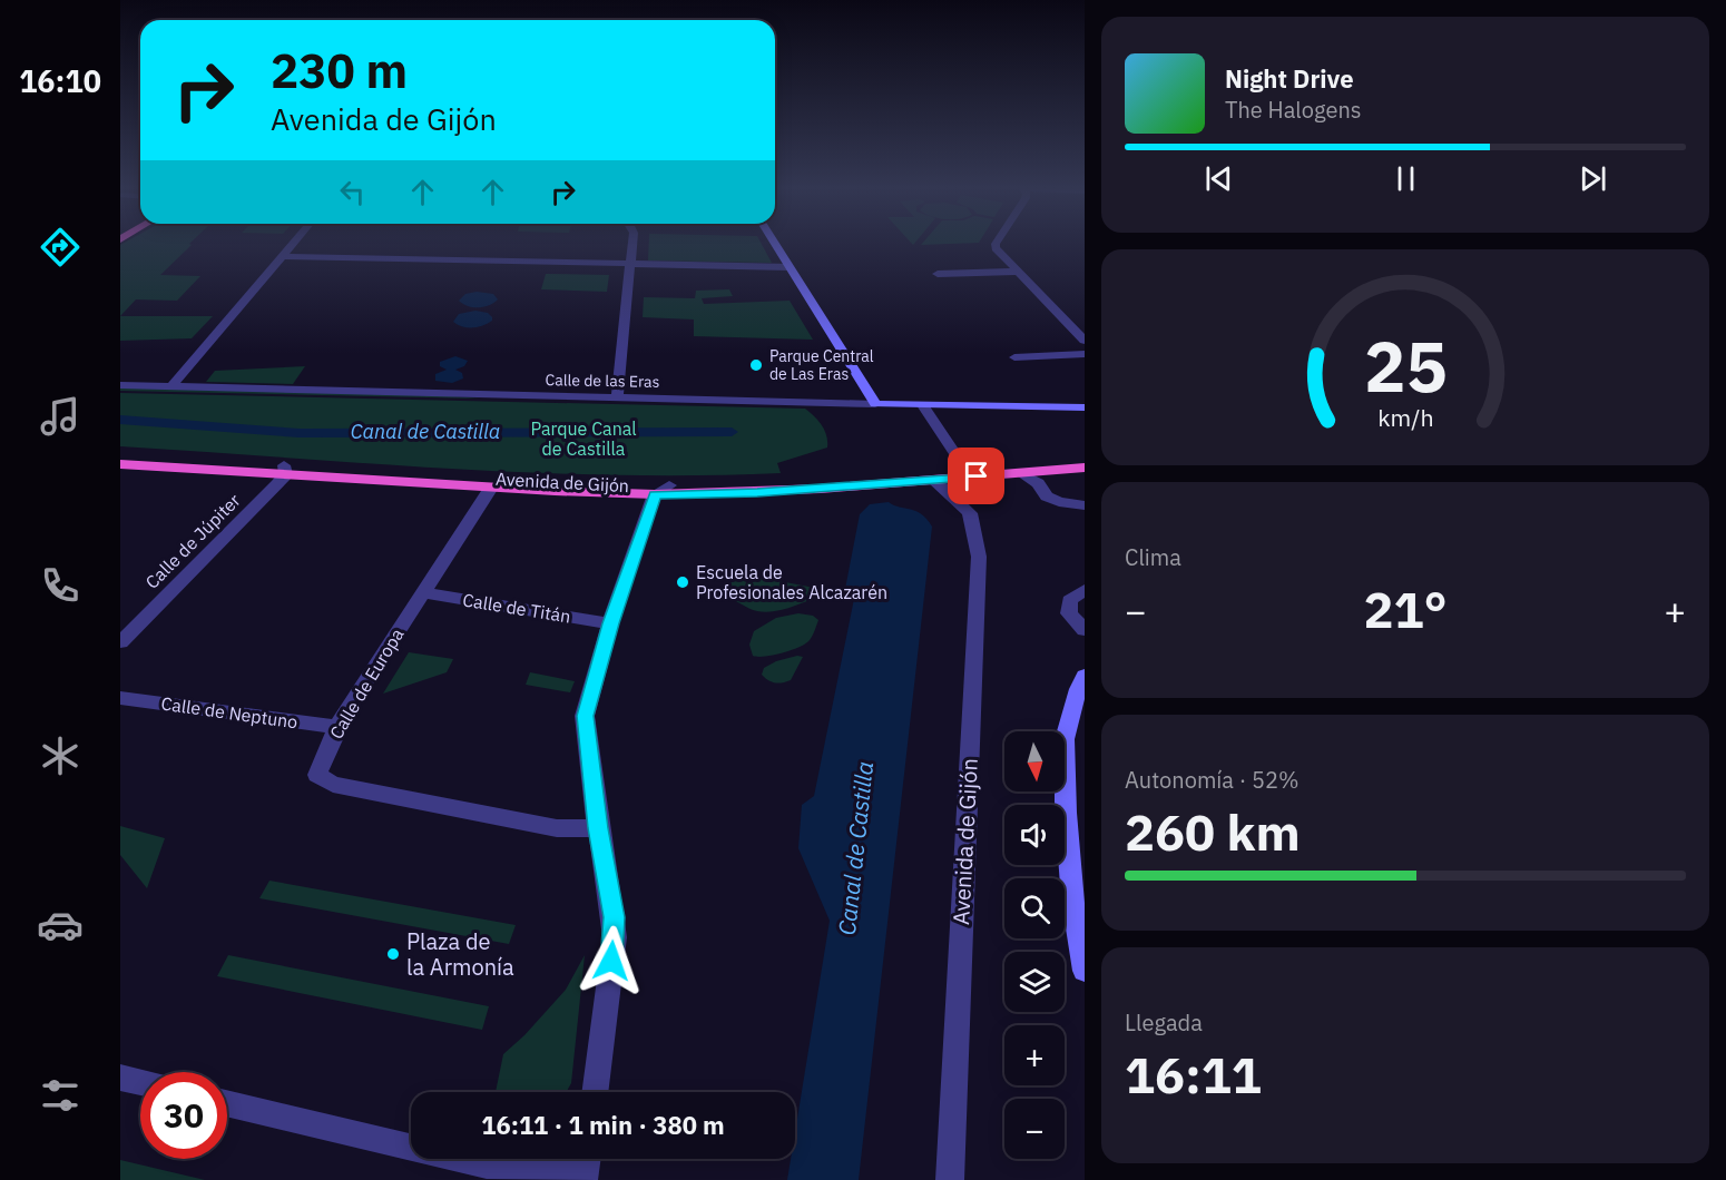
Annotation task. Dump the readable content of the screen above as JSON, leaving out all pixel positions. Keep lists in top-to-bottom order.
{
  "streets": {
    "highway": ["Avenida de Gijón"],
    "main road": ["Calle de las Eras"],
    "street": [
      "Calle de Júpiter",
      "Calle de Titán",
      "Calle de Europa",
      "Calle de Neptuno"
    ]
  },
  "crossings": [
    ["Avenida de Gijón", "Calle de Júpiter"],
    ["Avenida de Gijón", "Calle de Europa"],
    ["Calle de Titán", "Calle de Europa"],
    ["Calle de Europa", "Calle de Neptuno"]
  ],
  "water": ["Canal de Castilla"],
  "parks": ["Parque Canal de Castilla"],
  "places": ["Parque Central de Las Eras", "Escuela de Profesionales Alcazarén", "Plaza de la Armonía"],
  "north": "bottom",
  "page": {
    "tabs": "16:10",
    "turn": ["230 m", "Avenida de Gijón"],
    "song": ["Night Drive", "The Halogens"],
    "tile": [
      "Clima",
      ["Autonomía · 52%", "260 km"],
      ["Llegada", "16:11"]
    ],
    "heat": ["−", "21°", "+"],
    "map_buttons": ["+", "−"],
    "limit": "30",
    "trip": "16:11 · 1 min · 380 m",
    "gauge": ["25", "km/h"]
  }
}
